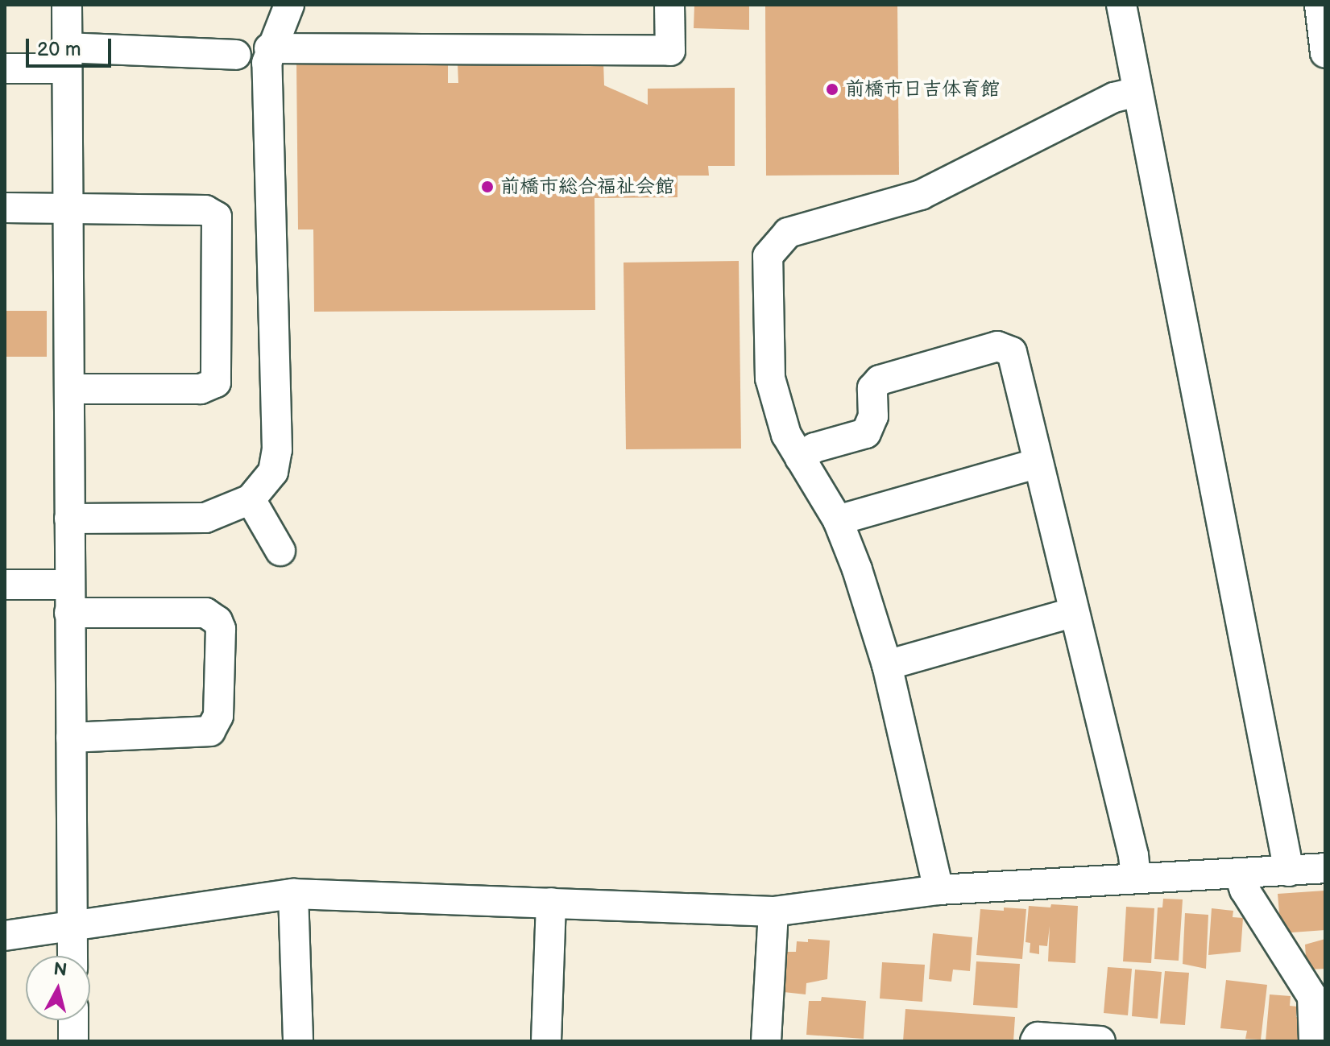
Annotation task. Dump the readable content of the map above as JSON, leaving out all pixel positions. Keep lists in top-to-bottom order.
{
  "places": ["前橋市日吉体育館", "前橋市総合福祉会館"],
  "scale_bar": "20 m",
  "north": "top"
}
